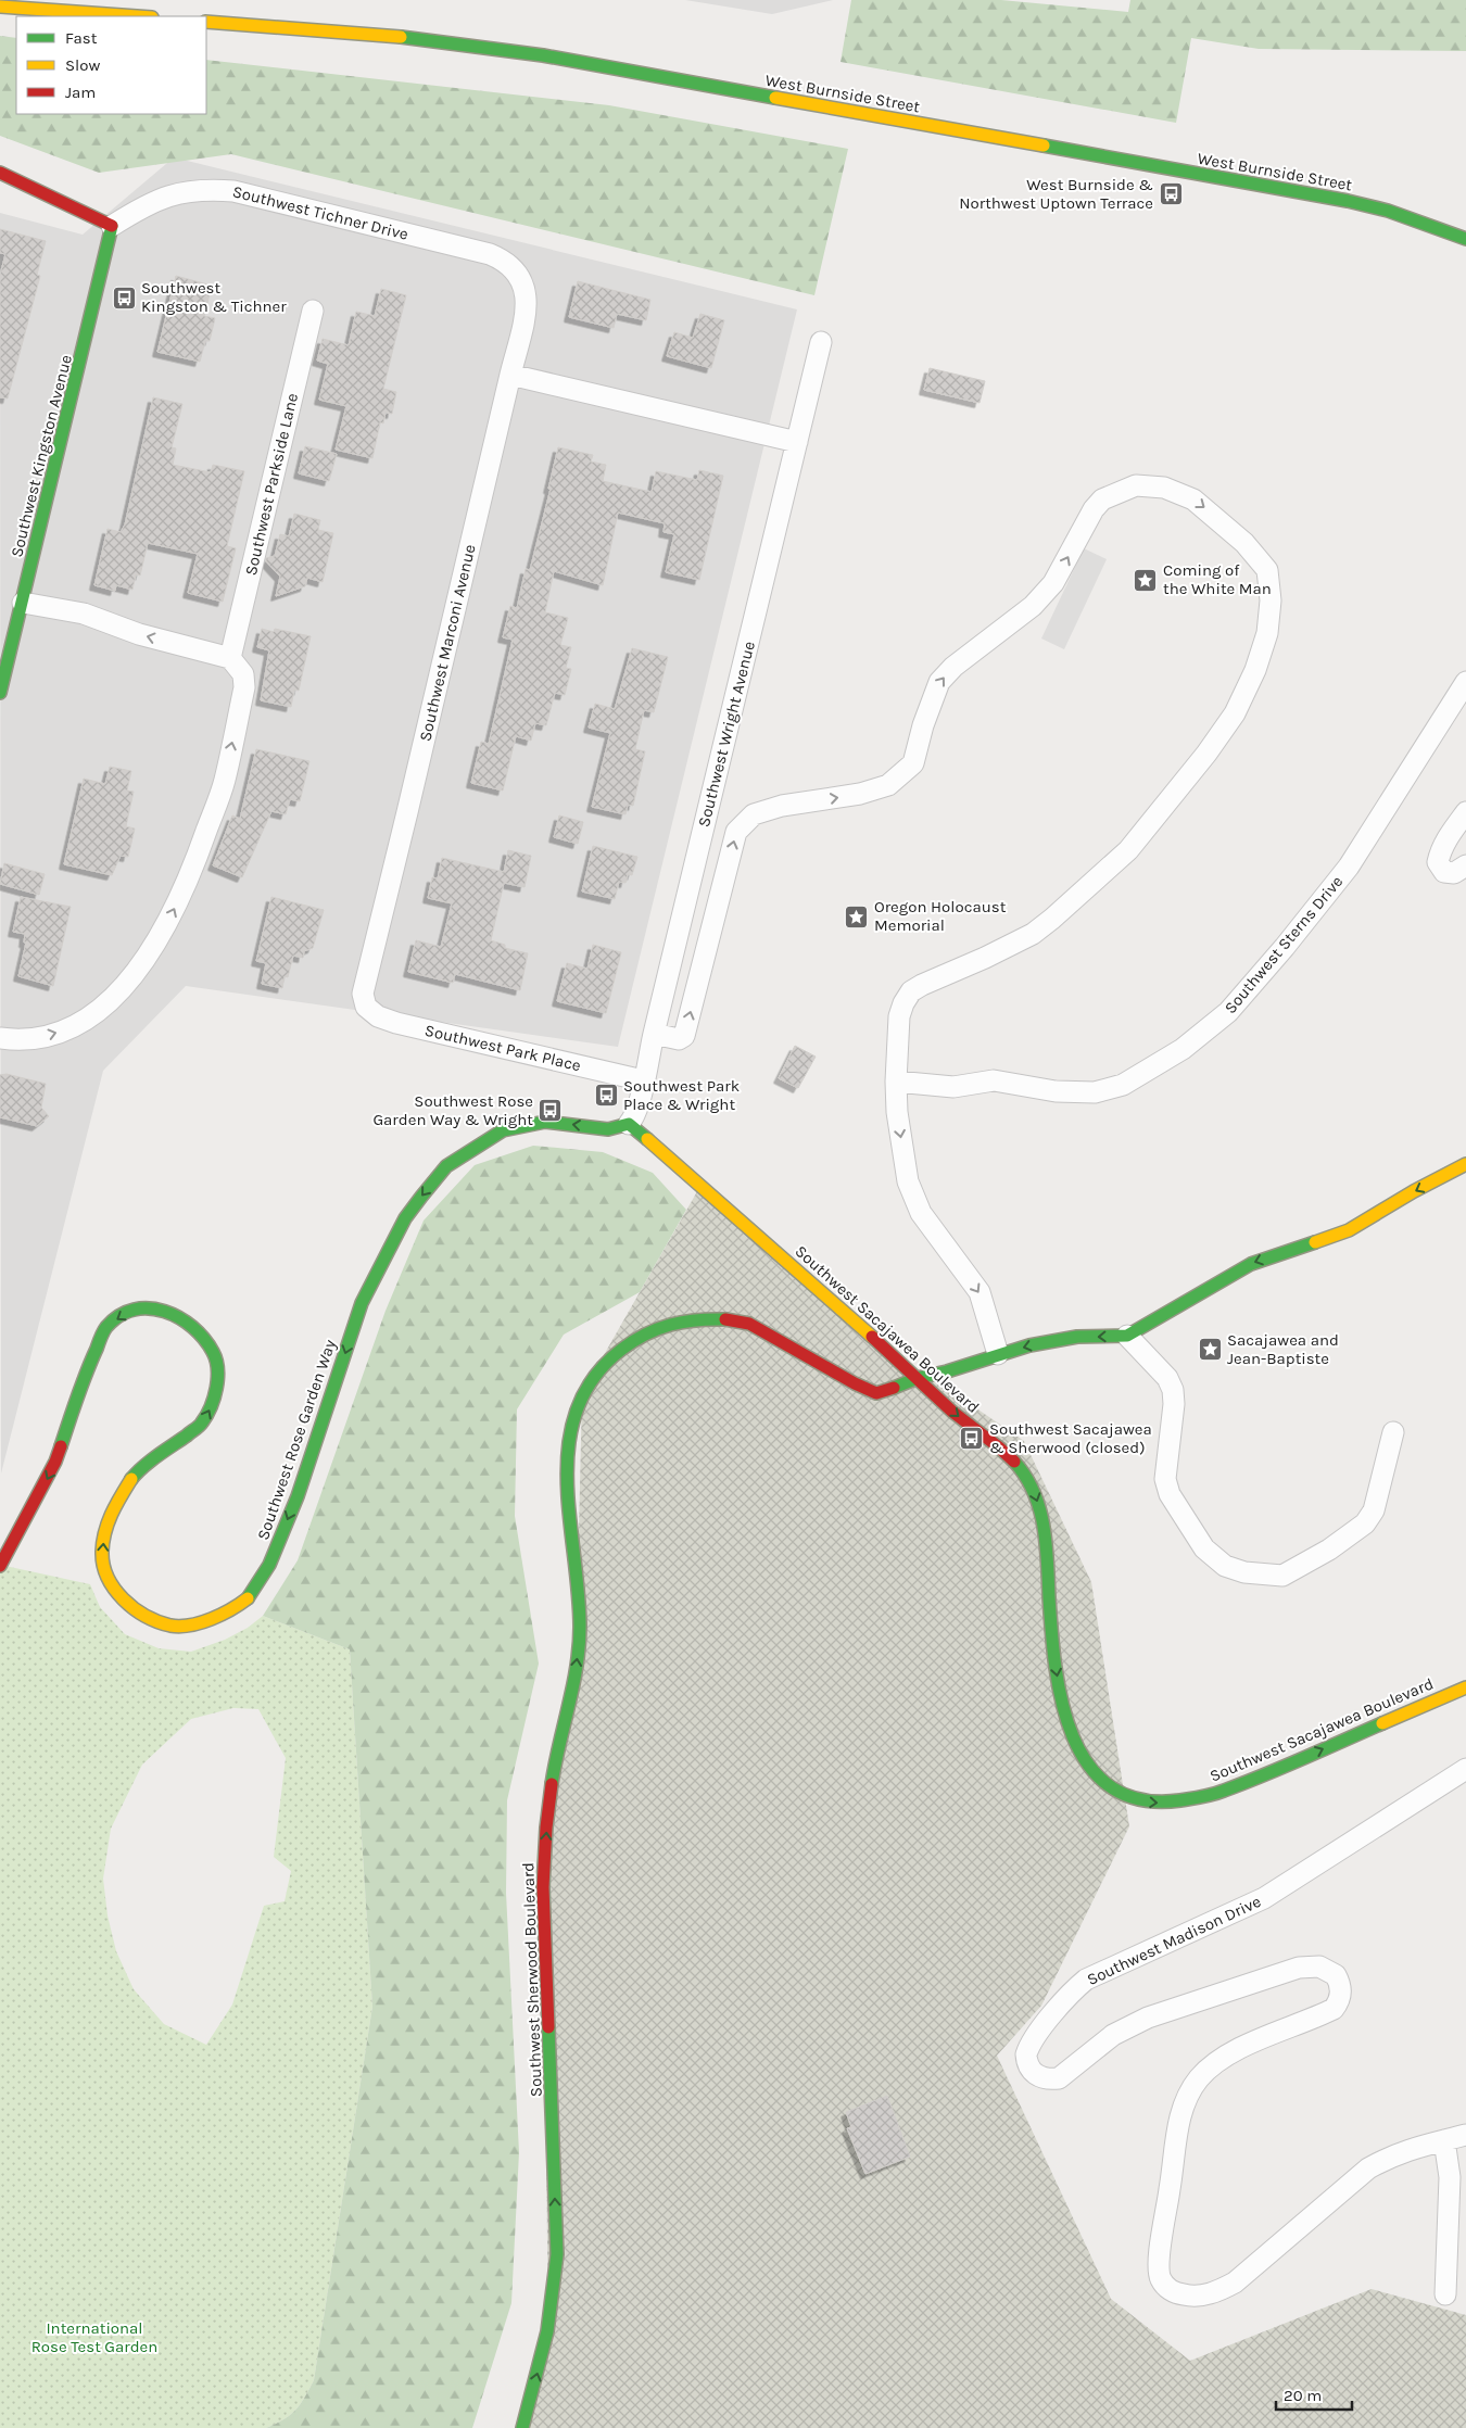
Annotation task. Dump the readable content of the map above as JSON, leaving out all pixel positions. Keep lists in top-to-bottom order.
{
  "streets": {
    "street": [
      "West Burnside Street",
      "Southwest Tichner Drive",
      "Southwest Kingston Avenue",
      "Southwest Parkside Lane",
      "Southwest Marconi Avenue",
      "Southwest Wright Avenue",
      "Southwest Sterns Drive",
      "Southwest Park Place",
      "Southwest Sacajawea Boulevard",
      "Southwest Rose Garden Way",
      "Southwest Madison Drive",
      "Southwest Sherwood Boulevard"
    ]
  },
  "crossings": [
    ["Southwest Tichner Drive", "Southwest Kingston Avenue"],
    ["Southwest Tichner Drive", "Southwest Marconi Avenue"],
    ["Southwest Marconi Avenue", "Southwest Park Place"],
    ["Southwest Wright Avenue", "Southwest Park Place"],
    ["Southwest Wright Avenue", "Southwest Sacajawea Boulevard"],
    ["Southwest Wright Avenue", "Southwest Rose Garden Way"],
    ["Southwest Sacajawea Boulevard", "Southwest Rose Garden Way"],
    ["Southwest Sacajawea Boulevard", "Southwest Sherwood Boulevard"]
  ],
  "parks": ["International Rose Test Garden"],
  "places": {
    "bus stop": [
      "West Burnside & Northwest Uptown Terrace",
      "Southwest Kingston & Tichner",
      "Southwest Park Place & Wright",
      "Southwest Rose Garden Way & Wright",
      "Southwest Sacajawea & Sherwood (closed)"
    ],
    "place": ["Coming of the White Man", "Oregon Holocaust Memorial", "Sacajawea and Jean-Baptiste"]
  },
  "legend": ["Fast", "Slow", "Jam"],
  "scale_bar": "20 m"
}
